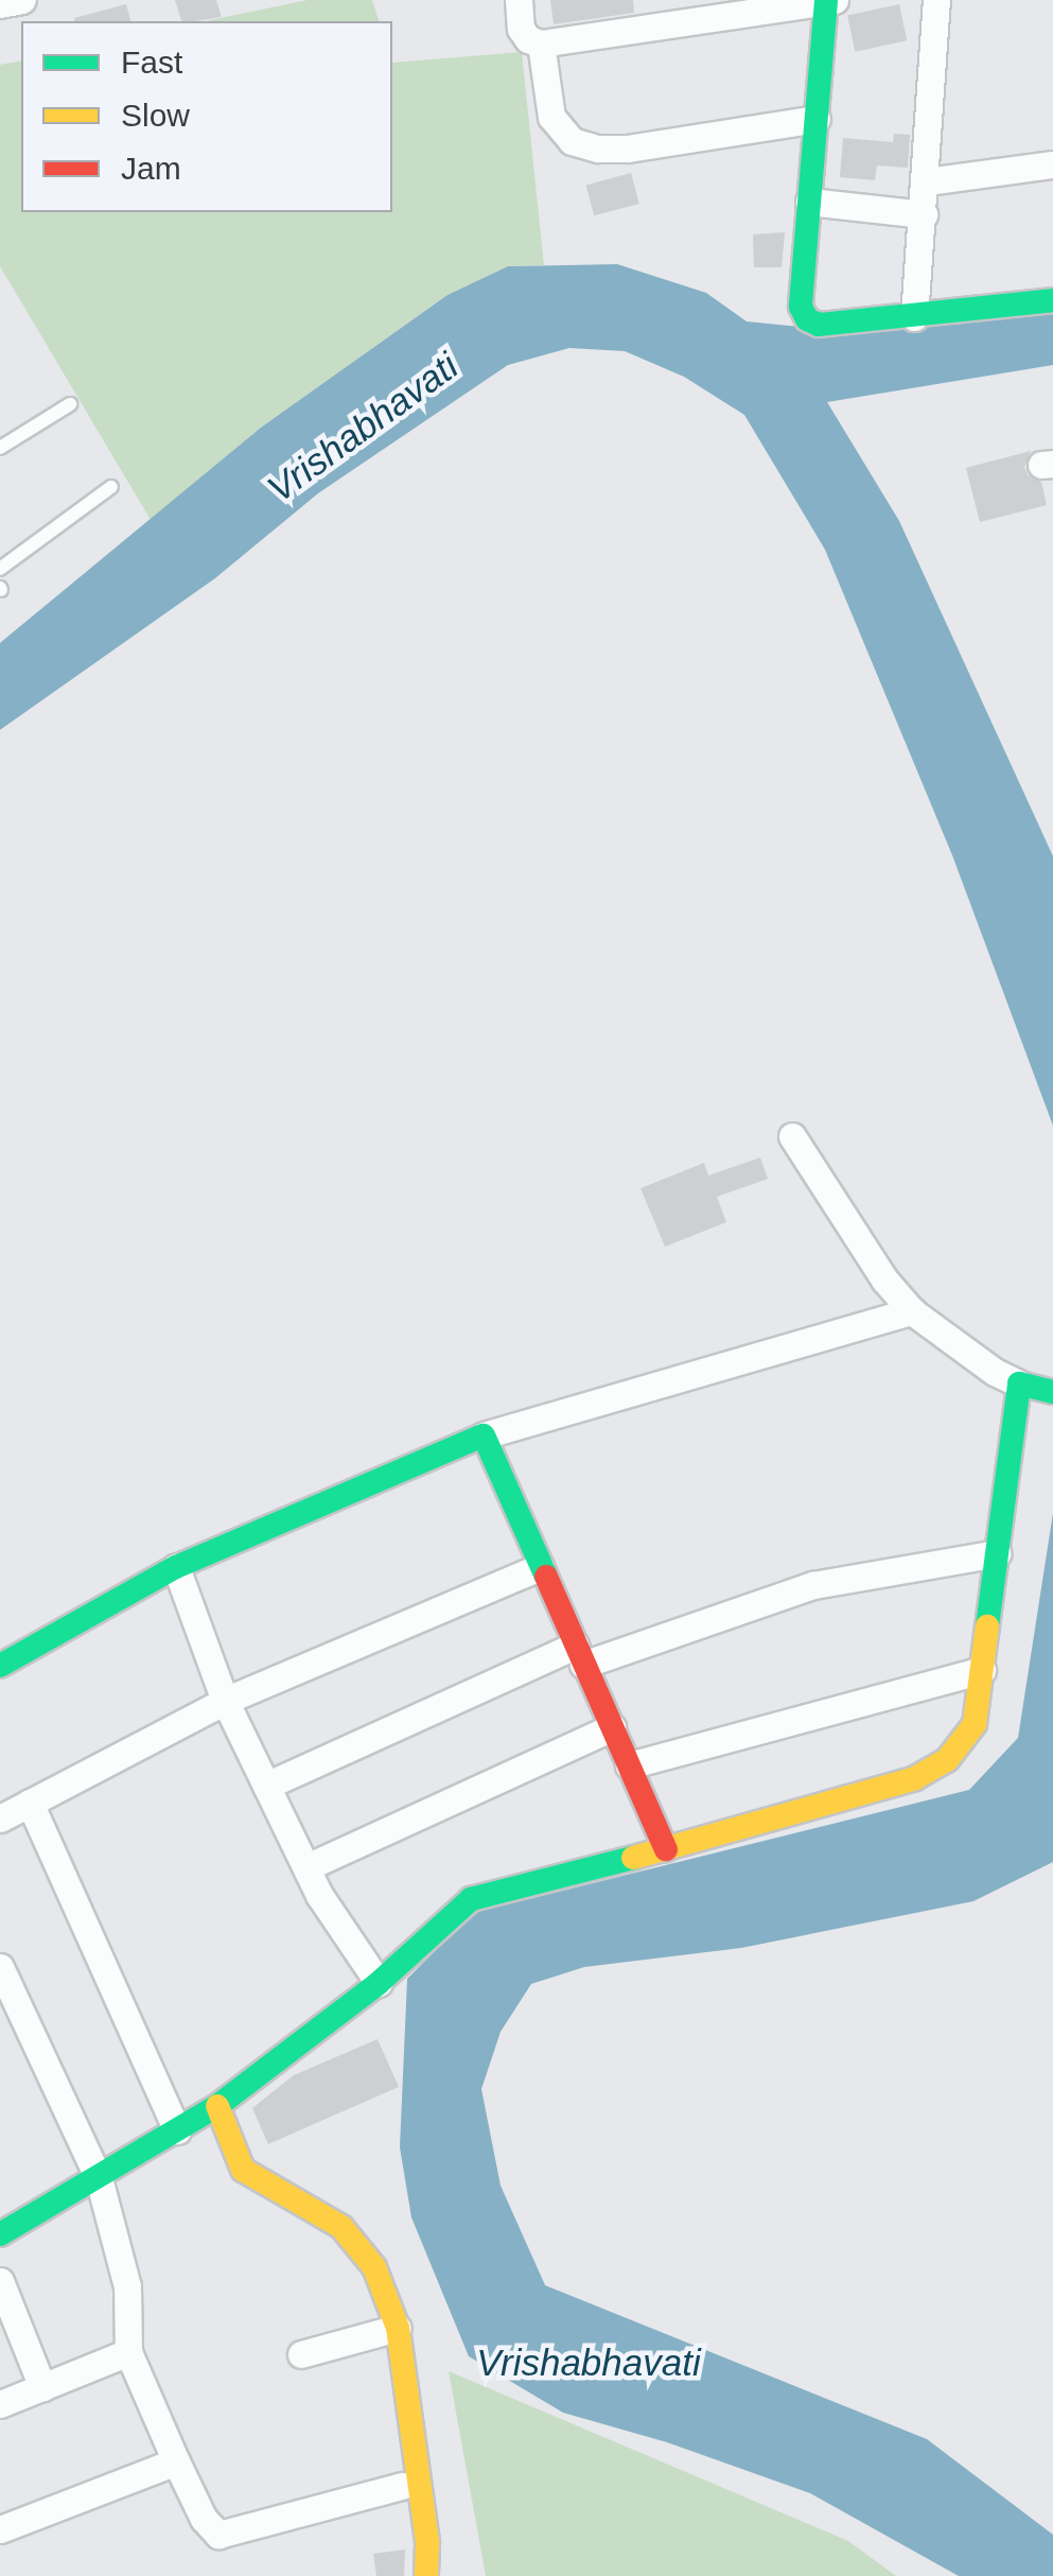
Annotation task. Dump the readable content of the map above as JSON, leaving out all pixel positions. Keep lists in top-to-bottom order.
{
  "water": ["Vrishabhavati"],
  "legend": ["Fast", "Slow", "Jam"]
}
